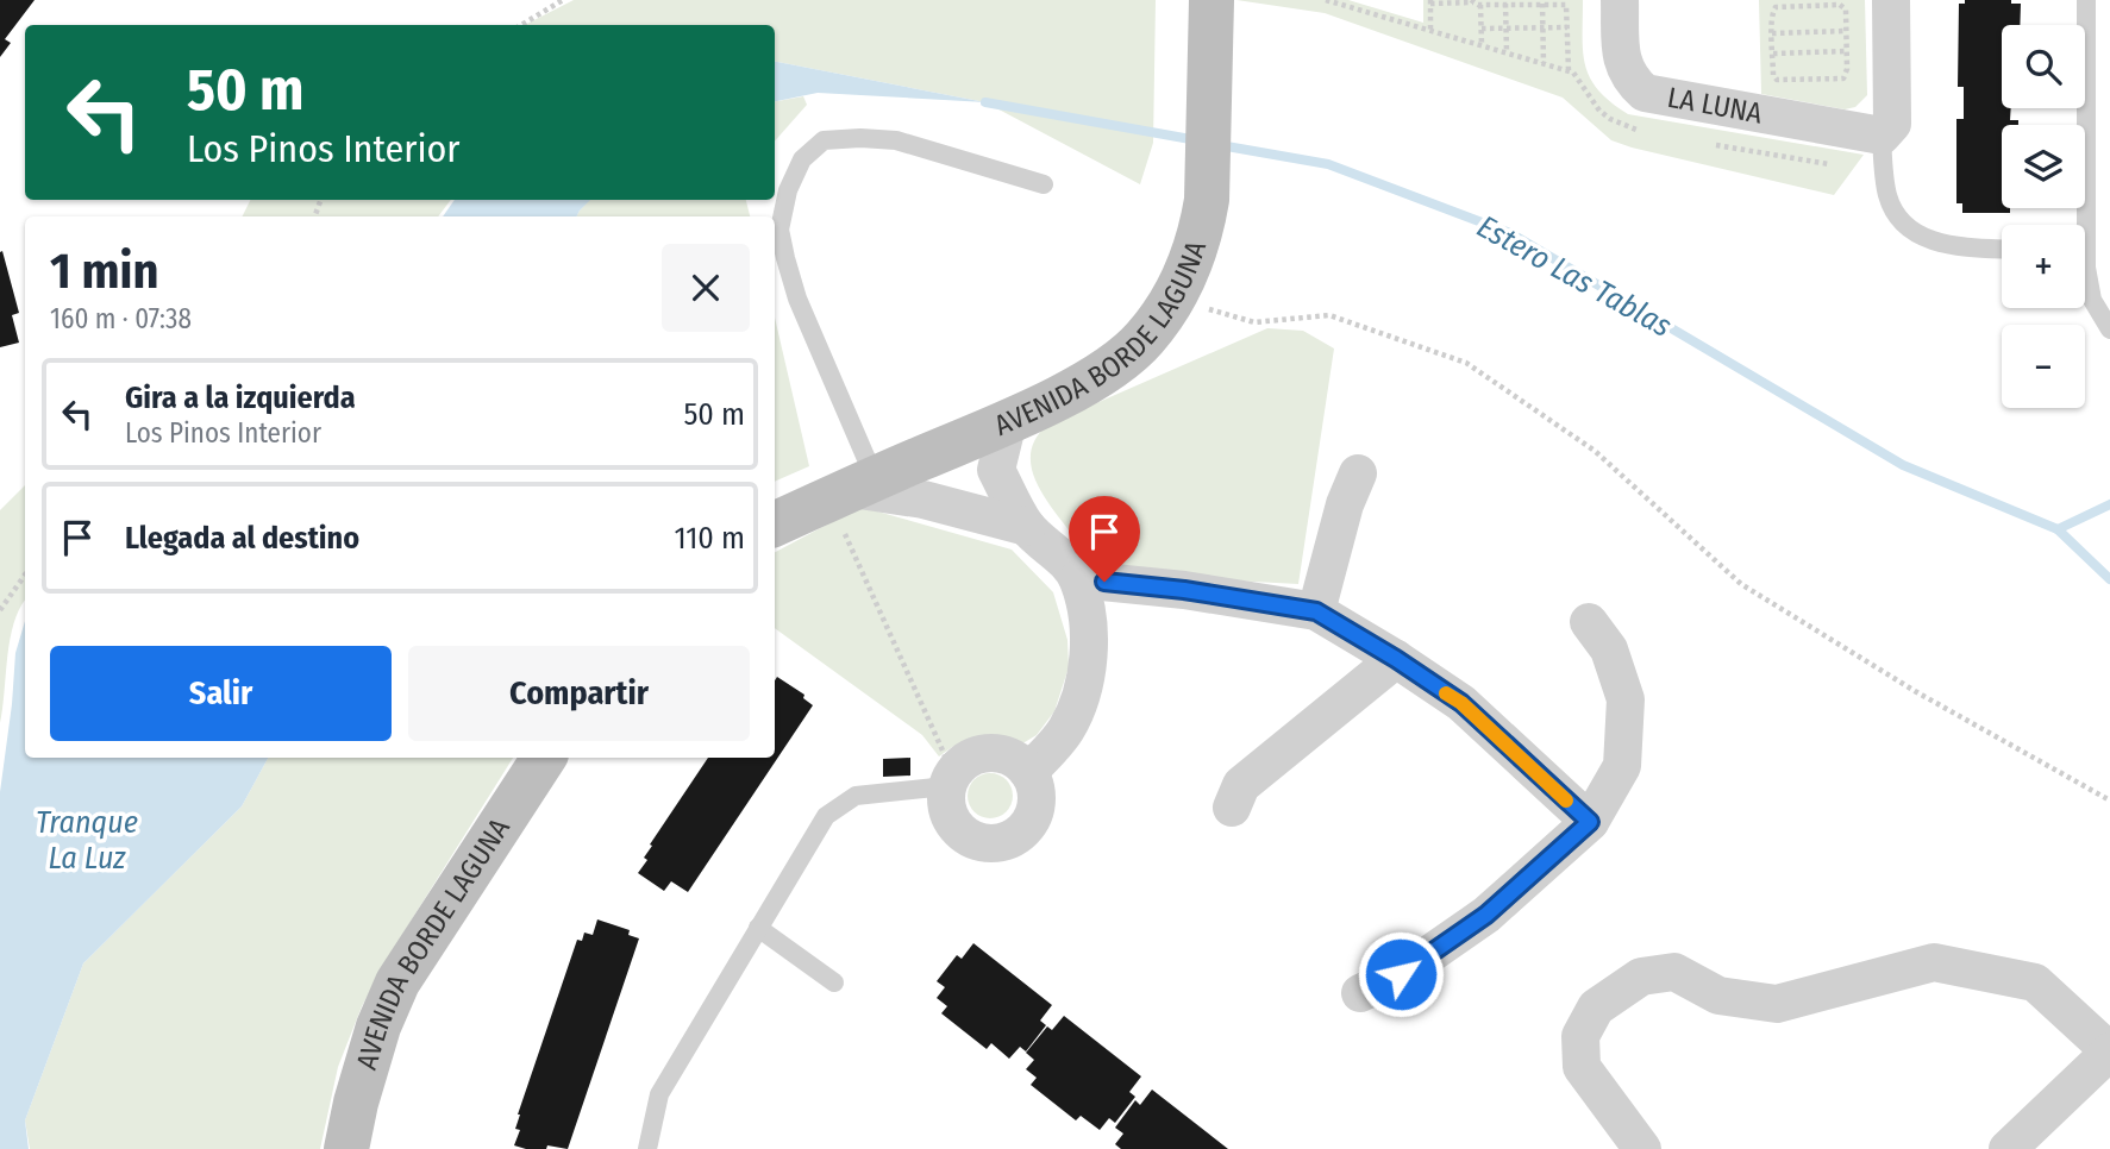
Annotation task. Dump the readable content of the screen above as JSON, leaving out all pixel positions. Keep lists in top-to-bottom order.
{
  "streets": {
    "street": ["LA LUNA", "AVENIDA BORDE LAGUNA"]
  },
  "water": ["Estero Las Tablas", "Tranque La Luz"],
  "page": {
    "map_buttons": ["+", "−"],
    "turn": ["50 m", "Los Pinos Interior"],
    "heading": ["1 min", "160 m · 07:38"],
    "list": [
      {
        "name": "Gira a la izquierda",
        "note": "Los Pinos Interior",
        "value": "50 m"
      },
      {
        "name": "Llegada al destino",
        "value": "110 m"
      }
    ],
    "buttons": ["Salir", "Compartir"]
  }
}
